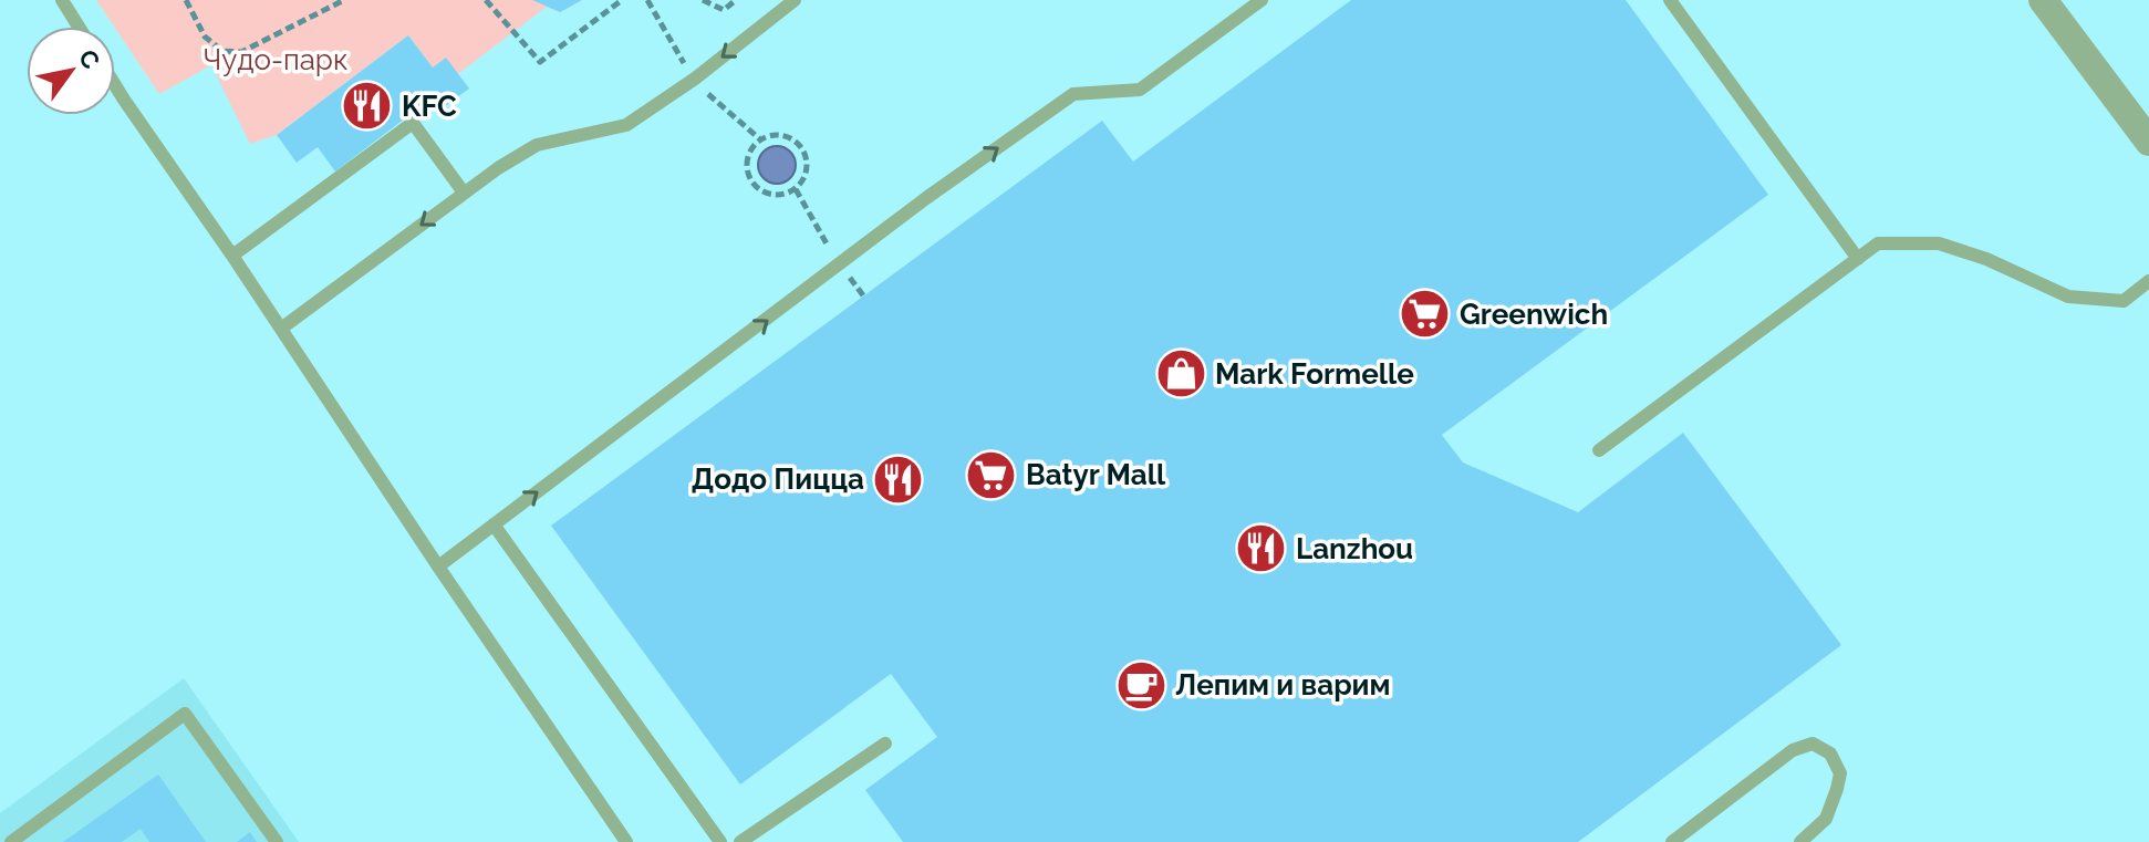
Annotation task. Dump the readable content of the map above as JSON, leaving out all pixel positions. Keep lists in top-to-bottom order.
{
  "parks": ["Чудо-парк"],
  "places": {
    "restaurant": ["KFC", "Додо Пицца", "Lanzhou"],
    "supermarket": ["Greenwich", "Batyr Mall"],
    "shop": ["Mark Formelle"],
    "cafe": ["Лепим и варим"]
  },
  "north": "top right"
}
